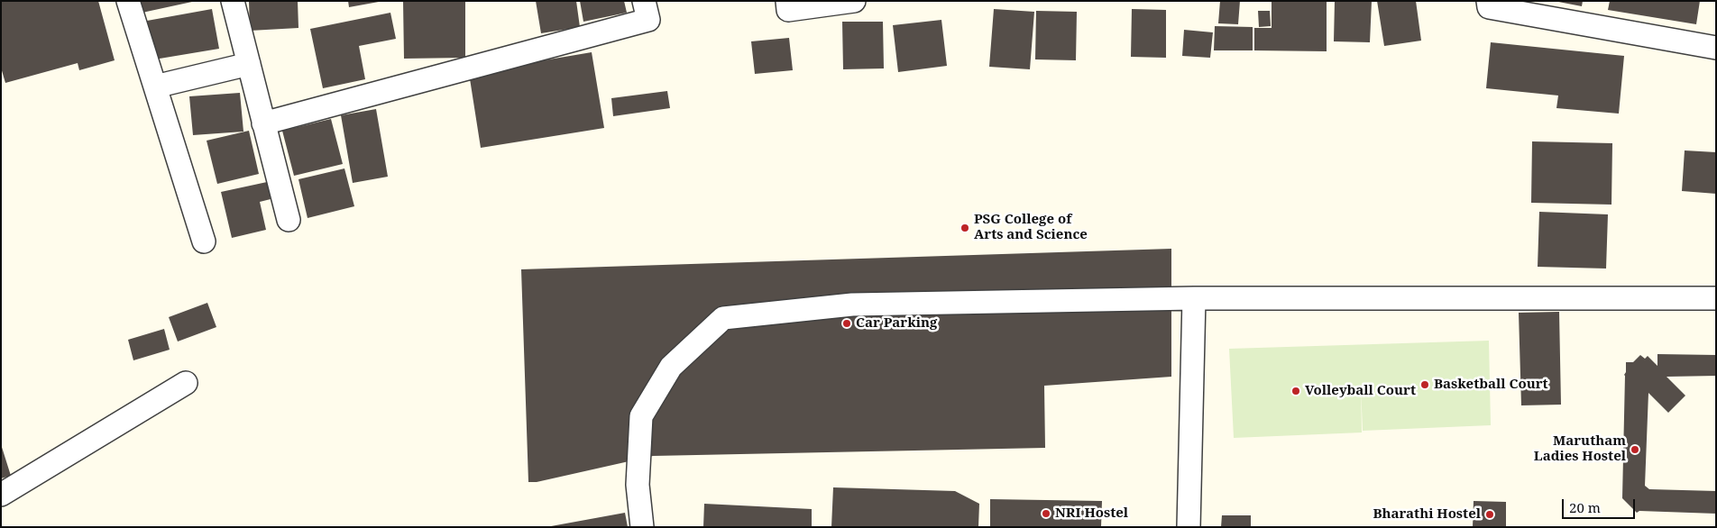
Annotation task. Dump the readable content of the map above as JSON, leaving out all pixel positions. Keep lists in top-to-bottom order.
{
  "places": [
    "PSG College of Arts and Science",
    "Car Parking",
    "Basketball Court",
    "Volleyball Court",
    "Marutham Ladies Hostel",
    "NRI Hostel",
    "Bharathi Hostel"
  ],
  "scale_bar": "20 m"
}
